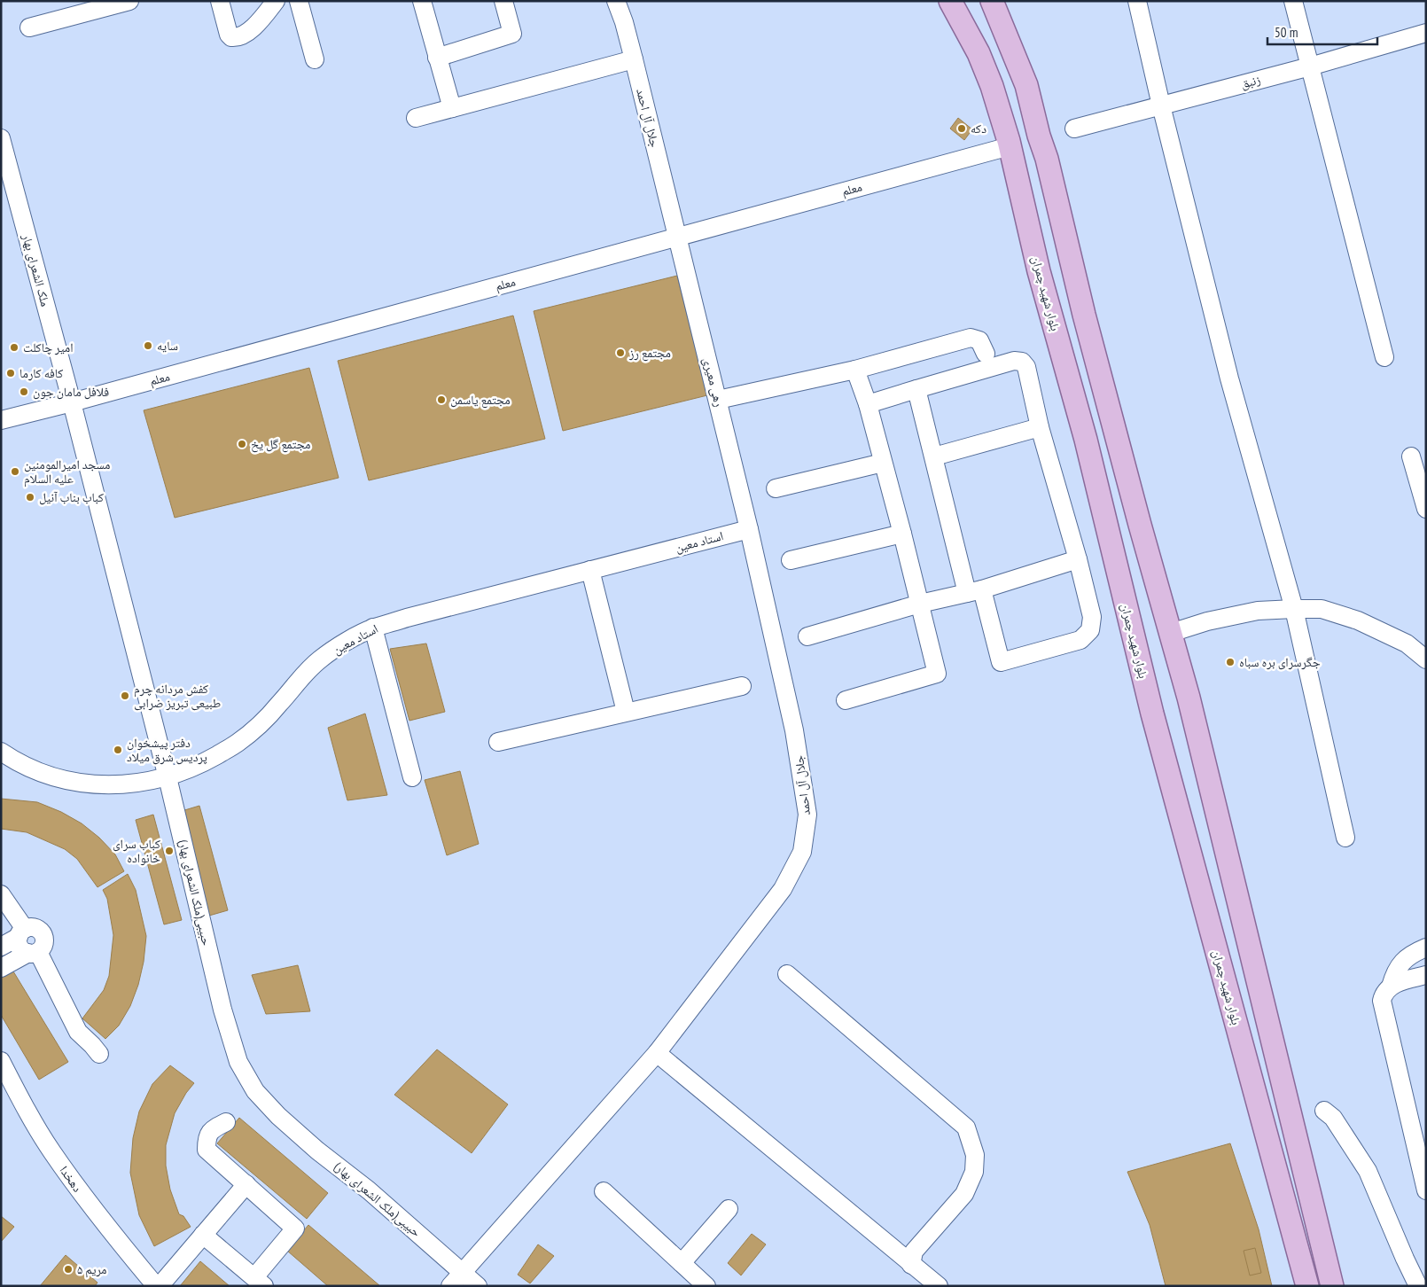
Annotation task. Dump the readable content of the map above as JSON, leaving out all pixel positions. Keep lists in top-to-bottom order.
{
  "streets": {
    "main road": ["بلوار شهید چمران"],
    "street": [
      "زنبق",
      "جلال آل احمد",
      "معلم",
      "ملک الشعرای بهار",
      "رهی معیری",
      "استاد معین",
      "حبیبی(ملک الشعرای بهار)",
      "دهخدا"
    ]
  },
  "crossings": [
    ["جلال آل احمد", "معلم"],
    ["جلال آل احمد", "رهی معیری"],
    ["جلال آل احمد", "استاد معین"],
    ["جلال آل احمد", "حبیبی(ملک الشعرای بهار)"],
    ["معلم", "ملک الشعرای بهار"],
    ["معلم", "بلوار شهید چمران"],
    ["معلم", "رهی معیری"],
    ["معلم", "حبیبی(ملک الشعرای بهار)"],
    ["ملک الشعرای بهار", "حبیبی(ملک الشعرای بهار)"],
    ["رهی معیری", "استاد معین"],
    ["استاد معین", "حبیبی(ملک الشعرای بهار)"]
  ],
  "places": [
    "دکه",
    "سایه",
    "امیر چاکلت",
    "مجتمع رز",
    "کافه کارما",
    "فلافل مامان جون",
    "مجتمع یاسمن",
    "مجتمع گل یخ",
    "مسجد امیرالمومنین علیه السلام",
    "کباب بناب آنیل",
    "جگرسرای بره سباه",
    "کفش مردانه چرم طبیعی تبریز ضرابی",
    "دفتر پیشخوان پردیس شرق میلاد",
    "کباب سرای خانواده",
    "مریم ۵"
  ],
  "scale_bar": "50 m"
}
